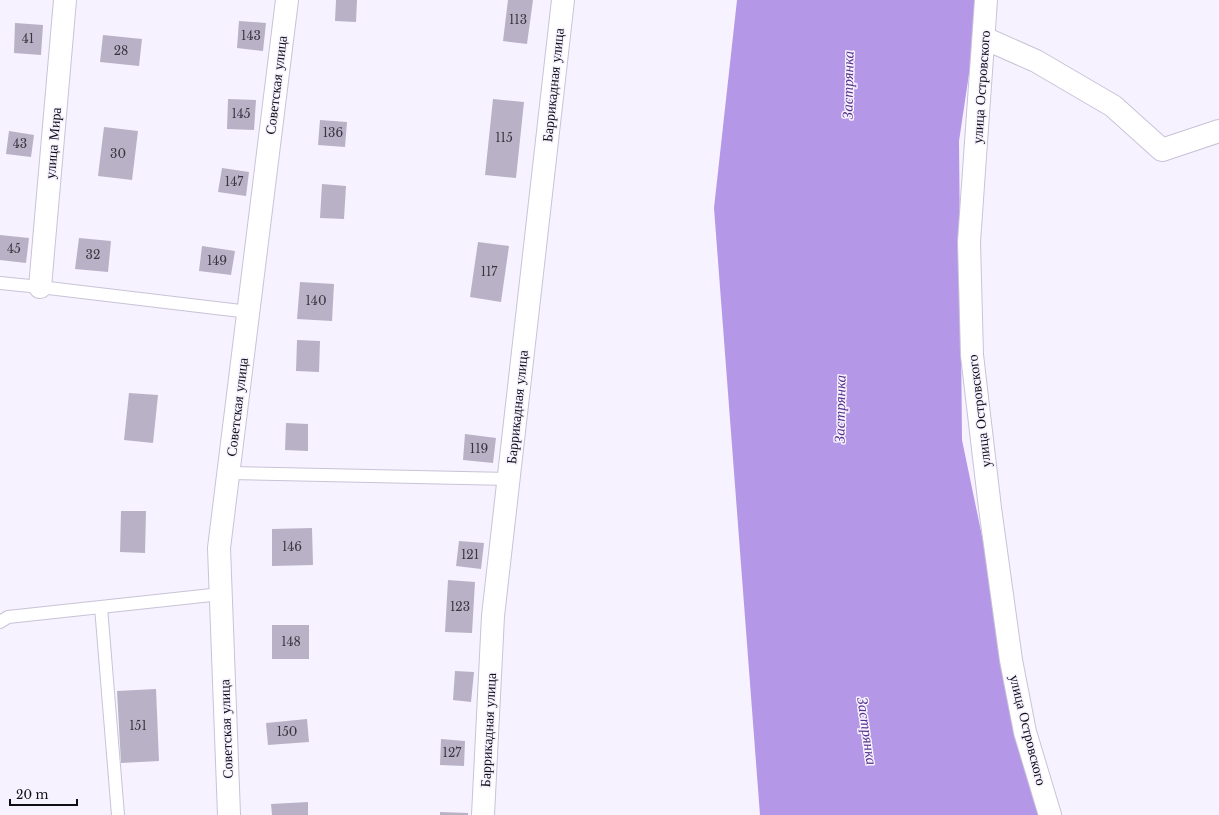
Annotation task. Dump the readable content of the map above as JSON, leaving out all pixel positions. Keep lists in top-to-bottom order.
{
  "streets": {
    "street": [
      "Советская улица",
      "Баррикадная улица",
      "улица Островского",
      "улица Мира"
    ]
  },
  "water": ["Застрянка"],
  "house_numbers": [
    "113",
    "143",
    "41",
    "28",
    "145",
    "136",
    "115",
    "43",
    "30",
    "147",
    "45",
    "32",
    "149",
    "117",
    "140",
    "119",
    "146",
    "121",
    "123",
    "148",
    "151",
    "150",
    "127"
  ],
  "scale_bar": "20 m"
}
